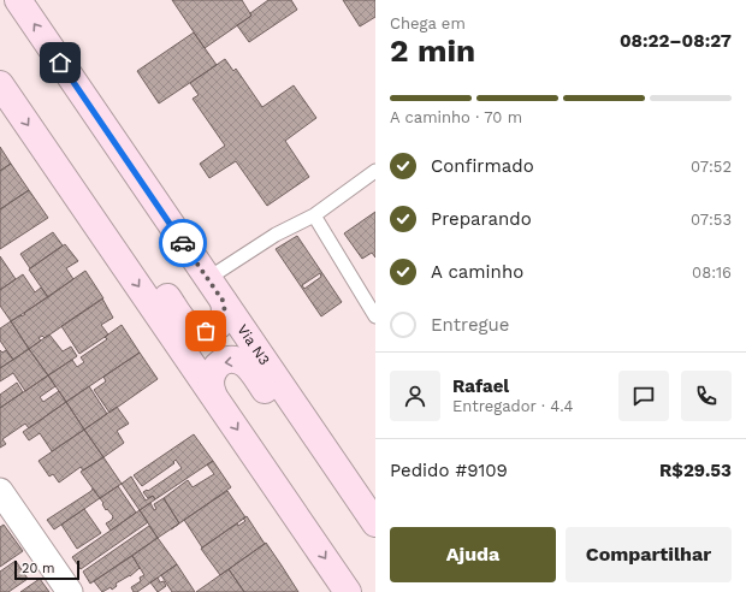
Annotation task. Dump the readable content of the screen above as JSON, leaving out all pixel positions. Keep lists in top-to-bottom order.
{
  "streets": {
    "main road": ["Via N3"]
  },
  "scale_bar": "20 m",
  "page": {
    "heading": ["2 min", "Chega em", "08:22–08:27"],
    "panel": [
      "Rafael",
      "Entregador · 4.4",
      "Pedido #9109",
      "R$29.53"
    ],
    "bar": "A caminho · 70 m",
    "list": [
      ["Confirmado", "07:52"],
      ["Preparando", "07:53"],
      ["A caminho", "08:16"],
      "Entregue"
    ],
    "buttons": ["Ajuda", "Compartilhar"],
    "scale": "20 m"
  }
}
